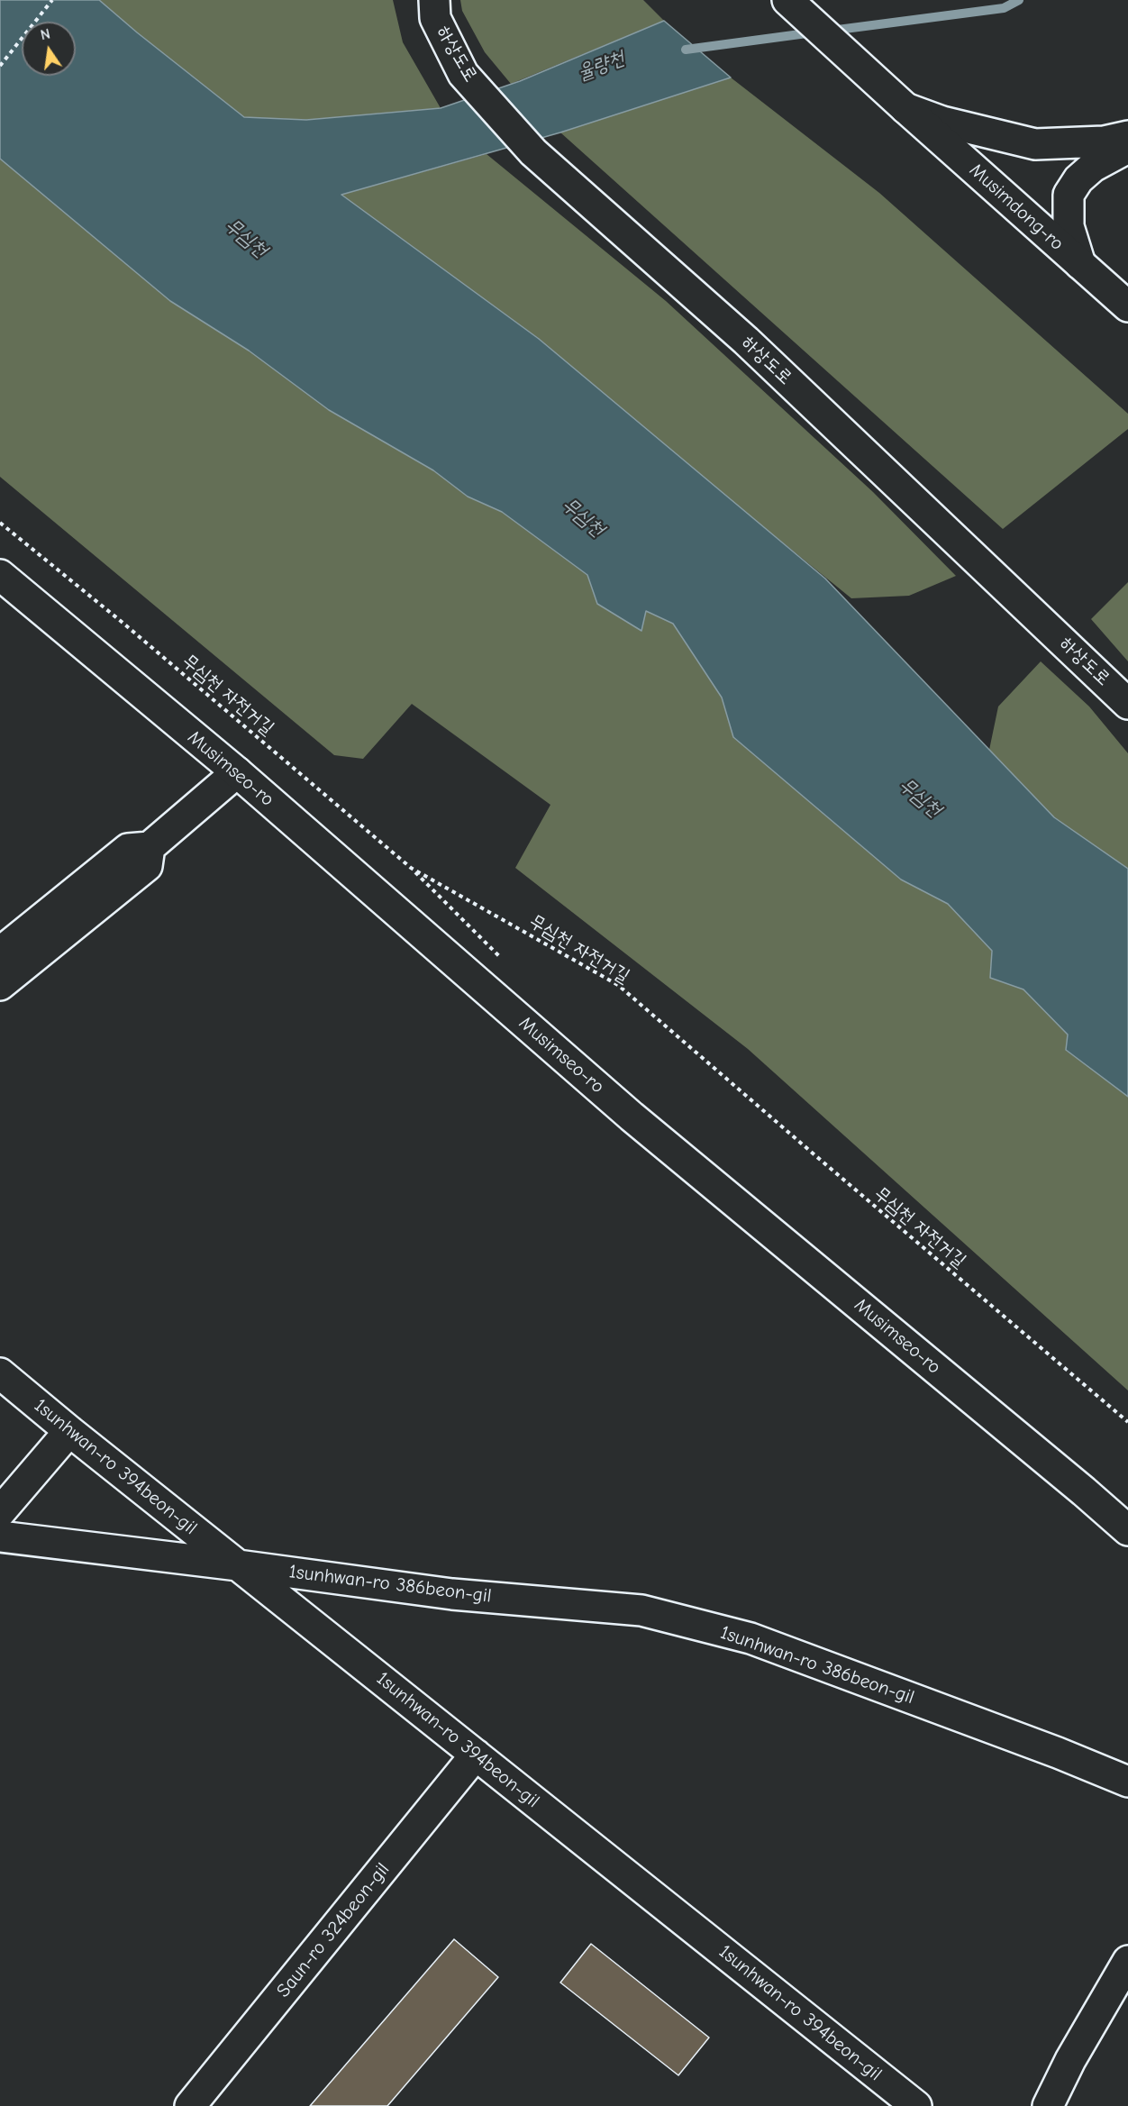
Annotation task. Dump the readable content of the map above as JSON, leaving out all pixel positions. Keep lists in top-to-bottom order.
{
  "streets": {
    "street": [
      "하상도로",
      "Musimdong-ro",
      "Musimseo-ro",
      "1sunhwan-ro 394beon-gil",
      "1sunhwan-ro 386beon-gil",
      "Saun-ro 324beon-gil"
    ],
    "path": ["무심천 자전거길"]
  },
  "crossings": [
    ["1sunhwan-ro 394beon-gil", "1sunhwan-ro 386beon-gil"],
    ["1sunhwan-ro 394beon-gil", "Saun-ro 324beon-gil"]
  ],
  "water": ["율량천", "무심천"],
  "north": "top"
}
